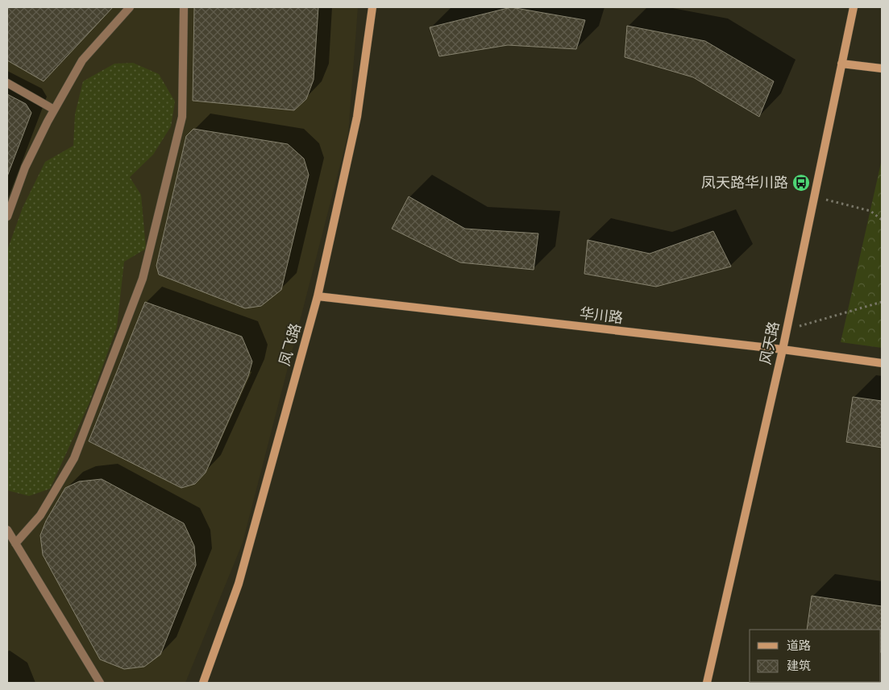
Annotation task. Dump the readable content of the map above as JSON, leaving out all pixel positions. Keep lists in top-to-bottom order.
{
  "streets": {
    "street": ["华川路", "风天路", "凤飞路"]
  },
  "crossings": [
    ["华川路", "风天路"],
    ["华川路", "凤飞路"]
  ],
  "places": {
    "bus stop": ["凤天路华川路"]
  },
  "legend": ["道路", "建筑"]
}
